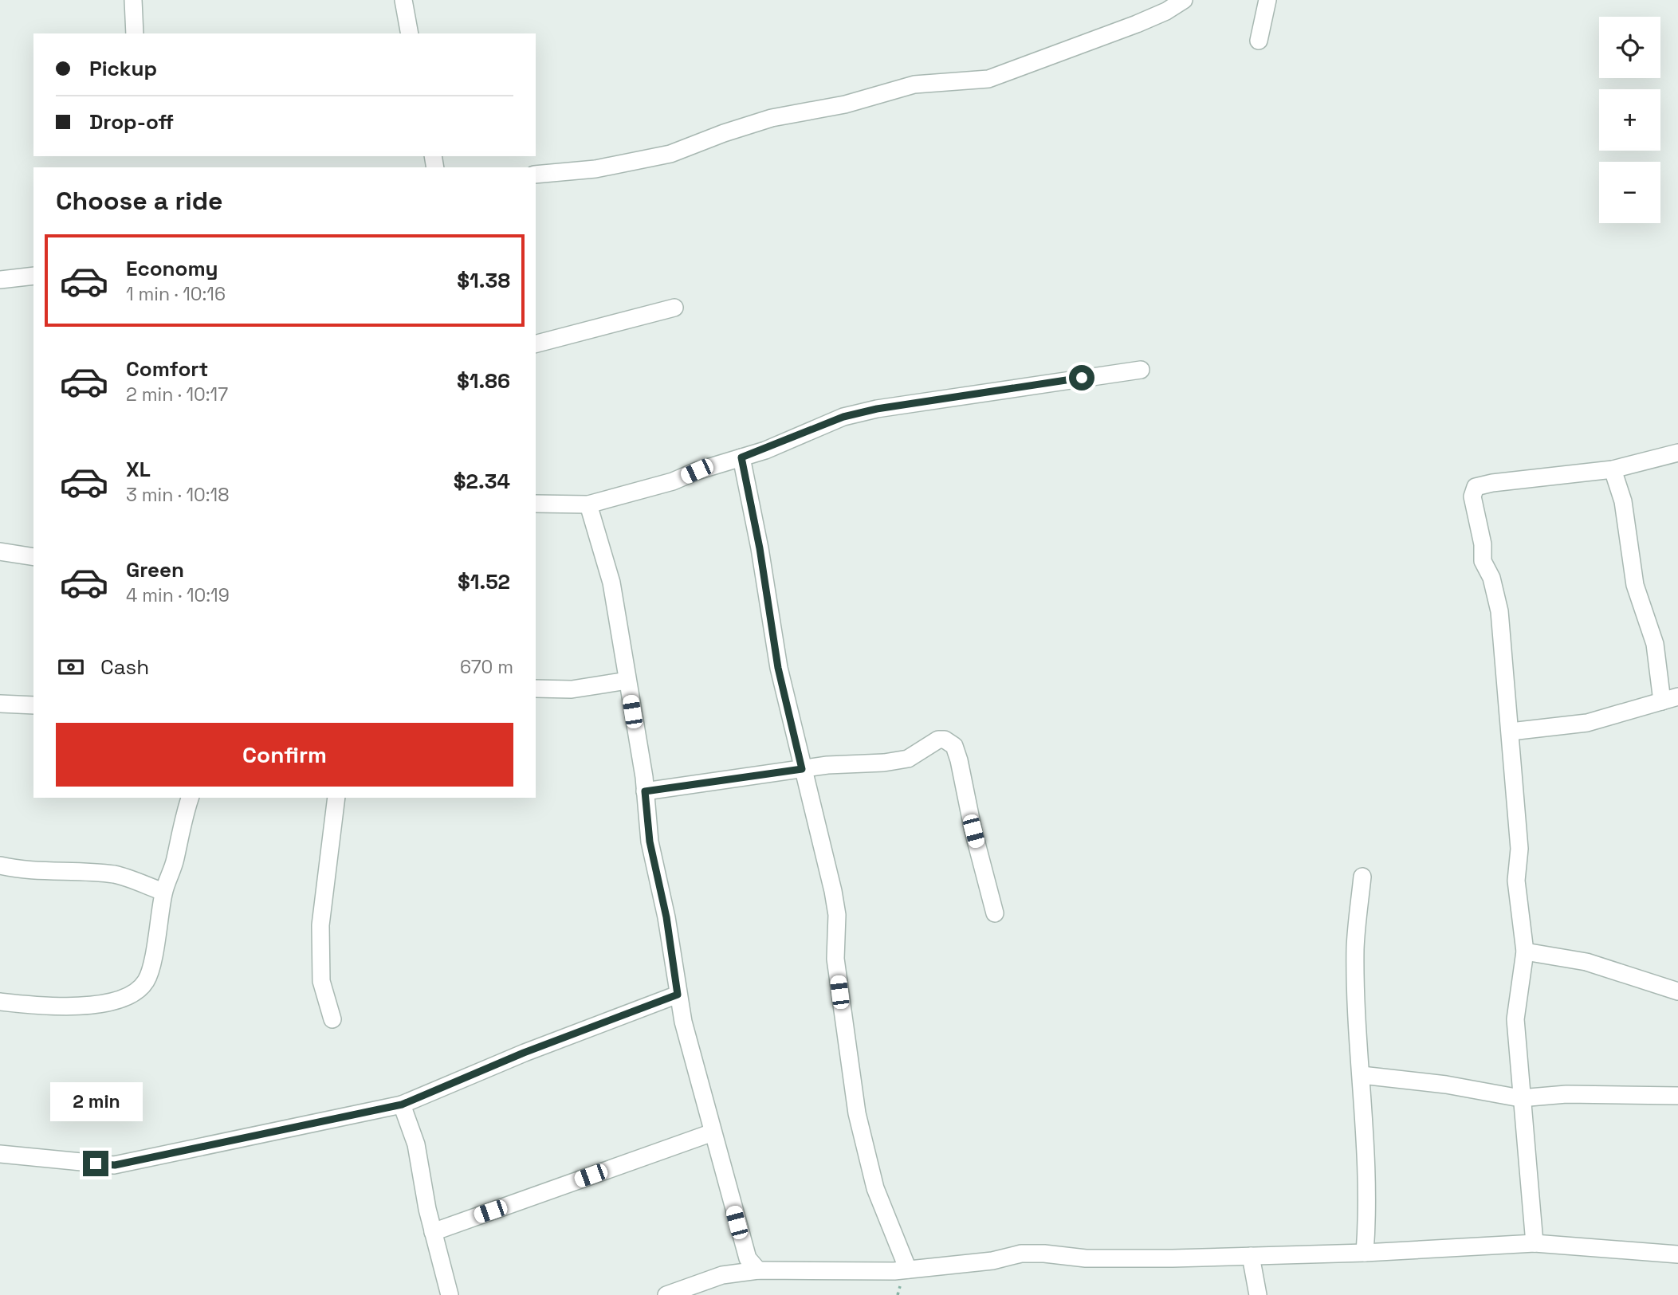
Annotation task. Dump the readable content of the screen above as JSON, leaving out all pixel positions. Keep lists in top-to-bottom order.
{
  "page": {
    "map_buttons": ["+", "−"],
    "banner": ["Pickup", "Drop-off"],
    "heading": "Choose a ride",
    "list": [
      {
        "name": "Economy",
        "note": "1 min · 10:16",
        "value": "$1.38"
      },
      {
        "name": "Comfort",
        "note": "2 min · 10:17",
        "value": "$1.86"
      },
      {
        "name": "XL",
        "note": "3 min · 10:18",
        "value": "$2.34"
      },
      {
        "name": "Green",
        "note": "4 min · 10:19",
        "value": "$1.52"
      }
    ],
    "pay": ["Cash", "670 m"],
    "buttons": "Confirm",
    "bubble": "2 min"
  }
}
